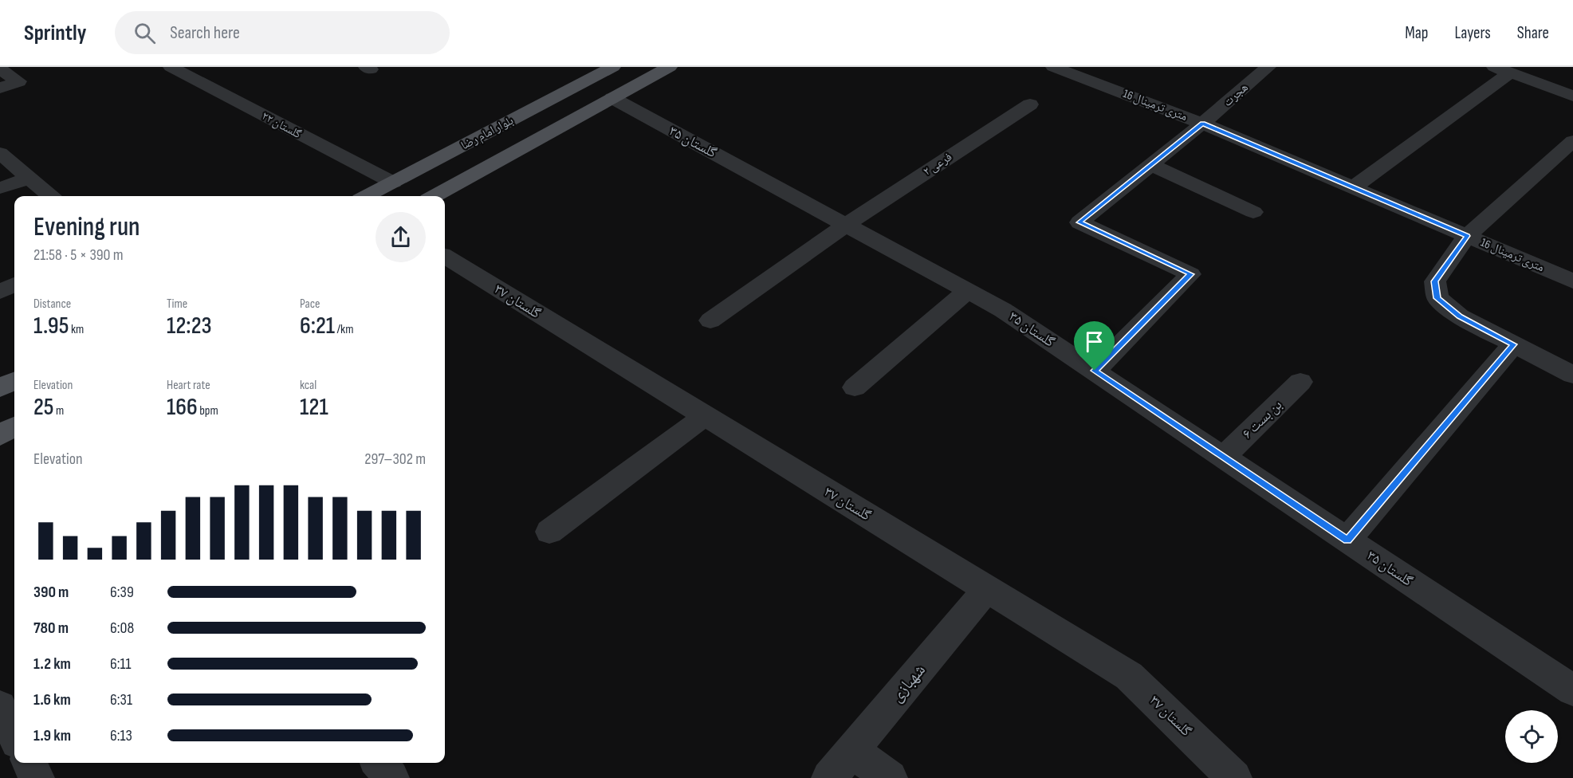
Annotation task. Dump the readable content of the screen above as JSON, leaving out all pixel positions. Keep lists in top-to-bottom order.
{
  "streets": {
    "main road": ["بلوار امام رضا"],
    "street": [
      "هجرت",
      "16 متری ترمینال",
      "گلستان ۲۲",
      "گلستان ۳۵",
      "فرعی ۲",
      "گلستان ۳۷",
      "بن بست ۶",
      "شهبازی"
    ]
  },
  "crossings": [
    ["هجرت", "16 متری ترمینال"],
    ["هجرت", "گلستان ۳۵"],
    ["گلستان ۲۲", "بلوار امام رضا"],
    ["گلستان ۳۵", "فرعی ۲"],
    ["گلستان ۳۵", "بن بست ۶"],
    ["گلستان ۳۷", "شهبازی"]
  ],
  "page": {
    "header": "Sprintly",
    "search": "Search here",
    "nav": ["Map", "Layers", "Share"],
    "heading": ["Evening run", "21:58 · 5 × 390 m"],
    "stats": [
      ["Distance", "1.95 km"],
      ["Time", "12:23"],
      ["Pace", "6:21 /km"],
      ["Elevation", "25 m"],
      ["Heart rate", "166 bpm"],
      ["kcal", "121"]
    ],
    "chart": ["Elevation", "297–302 m"],
    "list": [
      {
        "name": "390 m",
        "note": "6:39"
      },
      {
        "name": "780 m",
        "note": "6:08"
      },
      {
        "name": "1.2 km",
        "note": "6:11"
      },
      {
        "name": "1.6 km",
        "note": "6:31"
      },
      {
        "name": "1.9 km",
        "note": "6:13"
      }
    ]
  }
}
